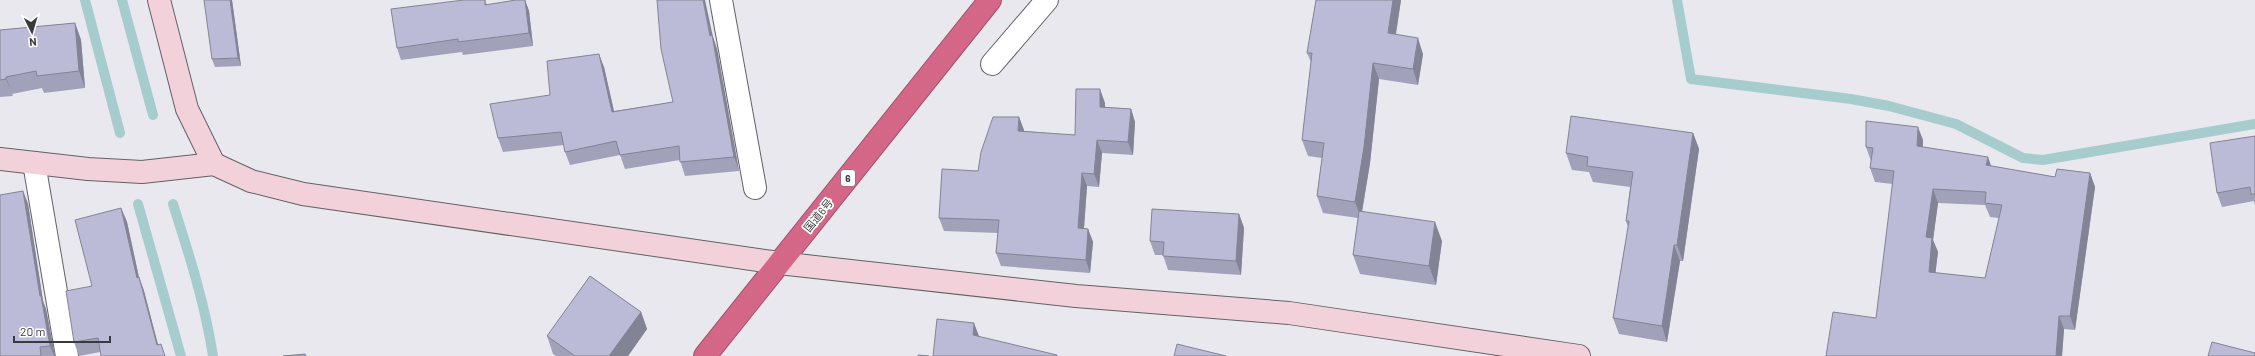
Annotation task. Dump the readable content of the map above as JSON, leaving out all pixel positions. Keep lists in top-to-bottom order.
{
  "streets": {
    "highway": ["6", "国道6号"]
  },
  "scale_bar": "20 m",
  "north": "bottom"
}
